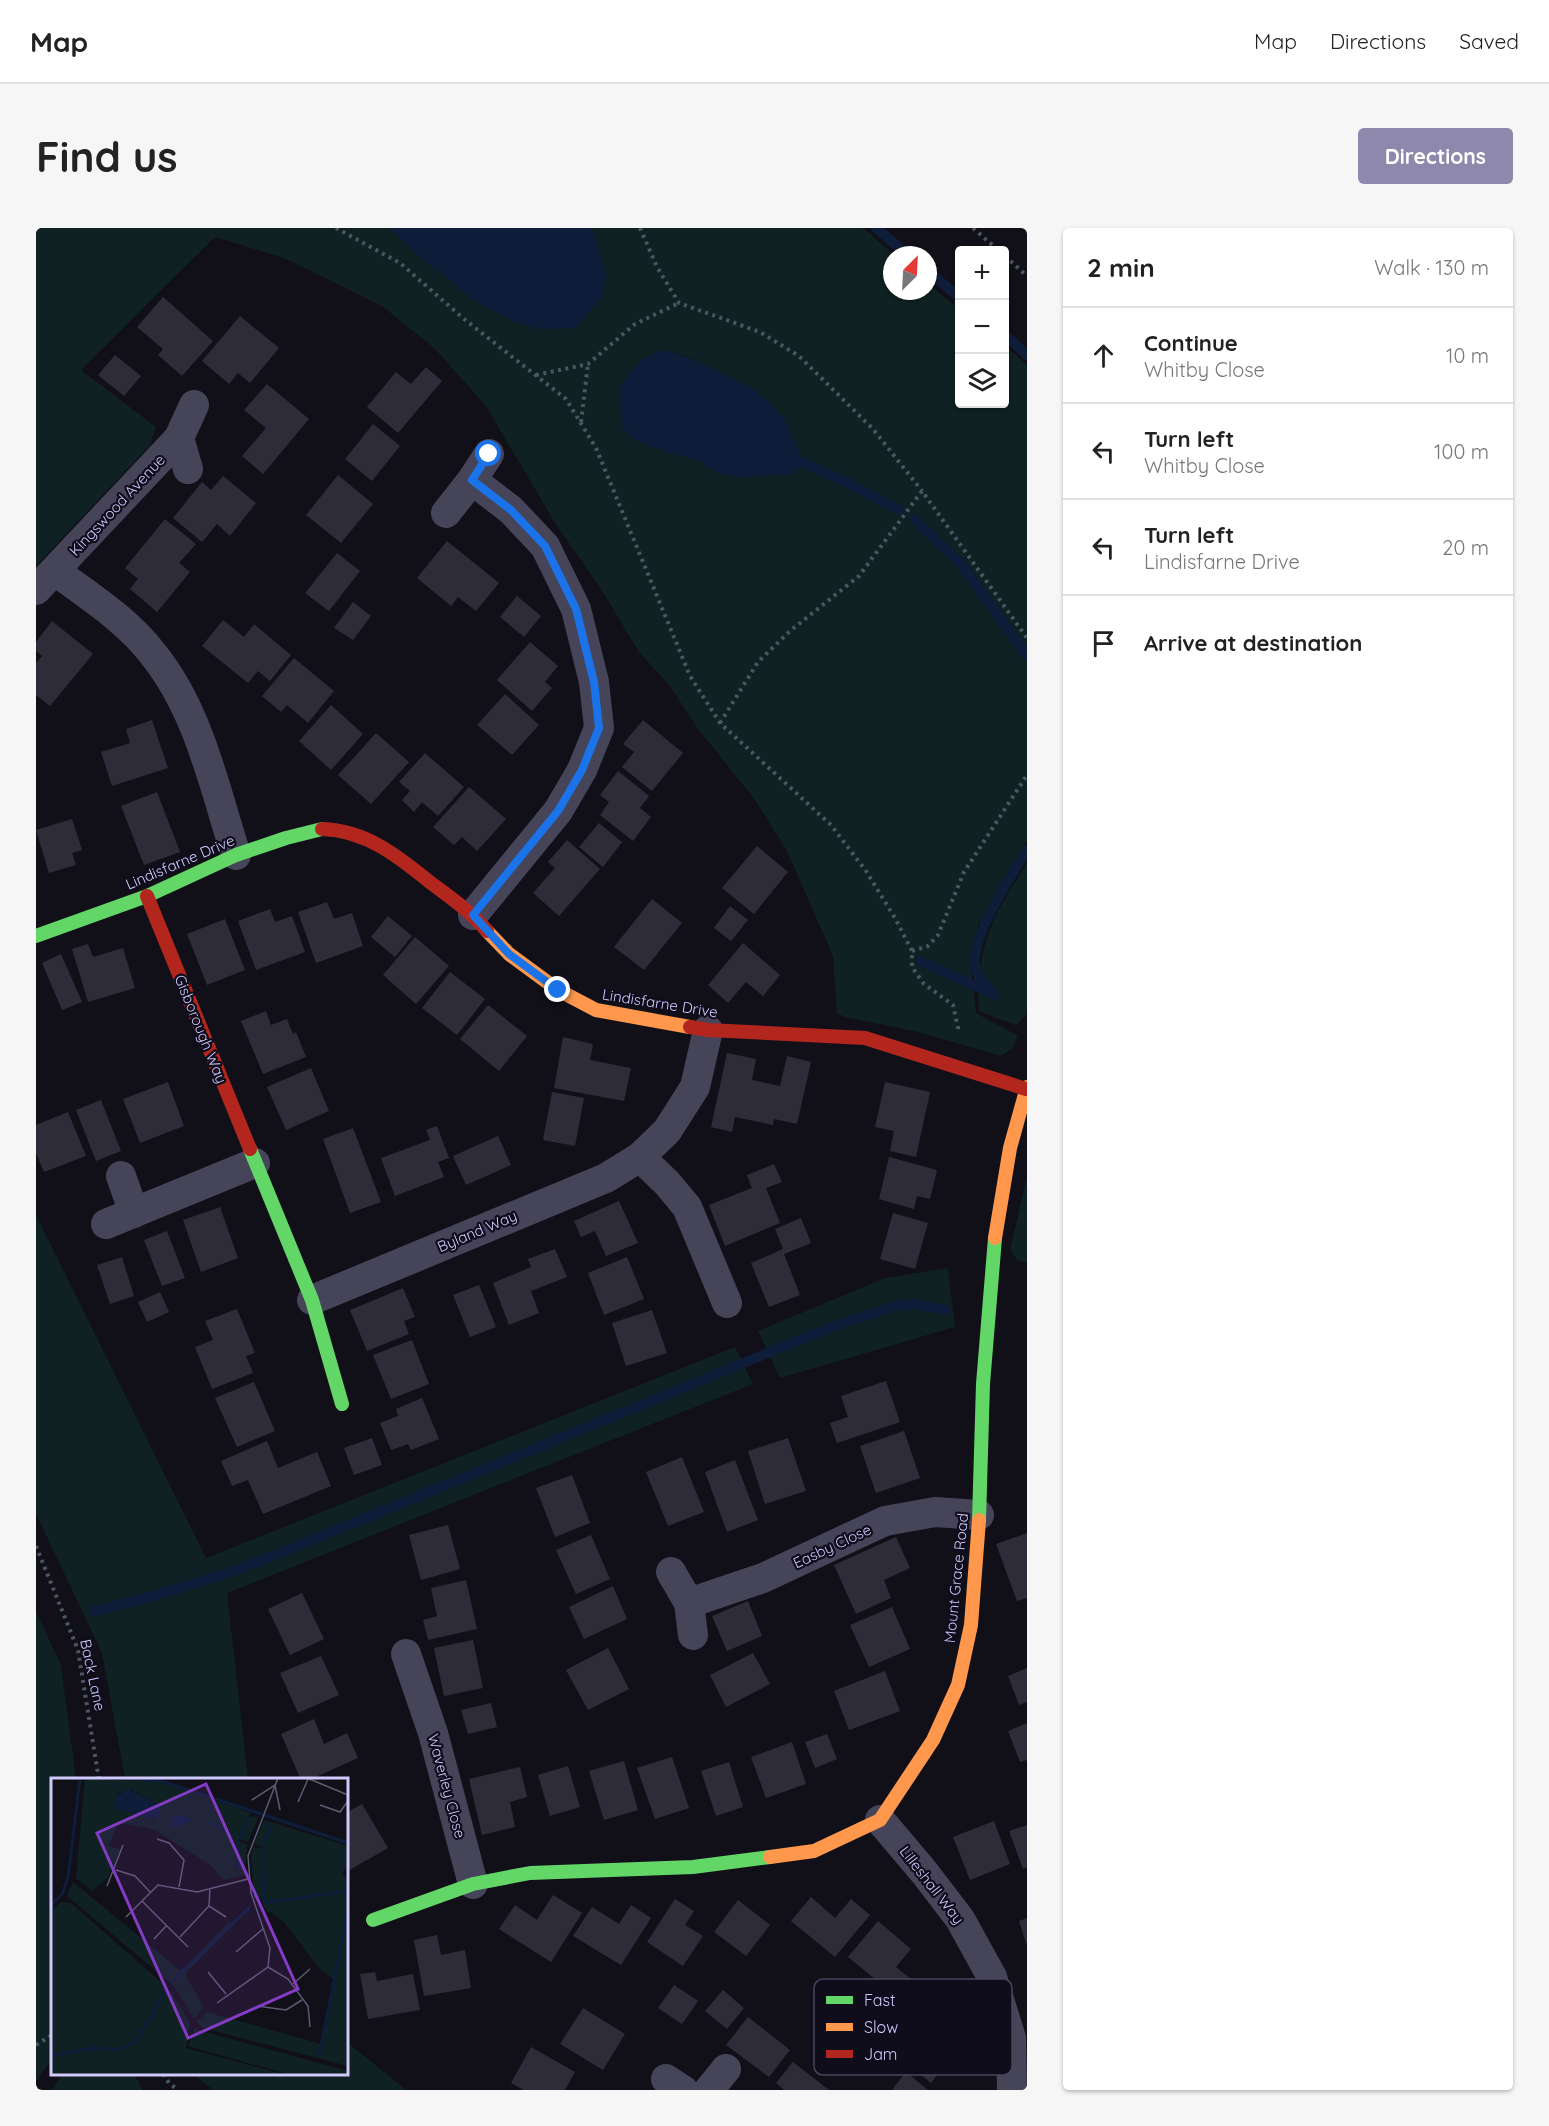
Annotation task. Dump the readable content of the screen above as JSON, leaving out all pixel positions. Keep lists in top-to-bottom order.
{
  "streets": {
    "street": [
      "Kingswood Avenue",
      "Lindisfarne Drive",
      "Gisborough Way",
      "Byland Way",
      "Easby Close",
      "Mount Grace Road",
      "Waverley Close",
      "Lilleshall Way"
    ],
    "path": ["Back Lane"]
  },
  "crossings": [
    ["Kingswood Avenue", "Lindisfarne Drive"],
    ["Lindisfarne Drive", "Gisborough Way"],
    ["Lindisfarne Drive", "Byland Way"],
    ["Lindisfarne Drive", "Mount Grace Road"],
    ["Gisborough Way", "Byland Way"],
    ["Easby Close", "Mount Grace Road"],
    ["Mount Grace Road", "Lilleshall Way"]
  ],
  "legend": ["Fast", "Slow", "Jam"],
  "north": "top right",
  "page": {
    "header": "Map",
    "nav": ["Map", "Directions", "Saved"],
    "buttons": "Directions",
    "title": "Find us",
    "heading": ["2 min", "Walk · 130 m"],
    "map_buttons": ["+", "−"],
    "list": [
      ["Continue", "Whitby Close", "10 m"],
      ["Turn left", "Whitby Close", "100 m"],
      ["Turn left", "Lindisfarne Drive", "20 m"],
      "Arrive at destination"
    ]
  }
}
